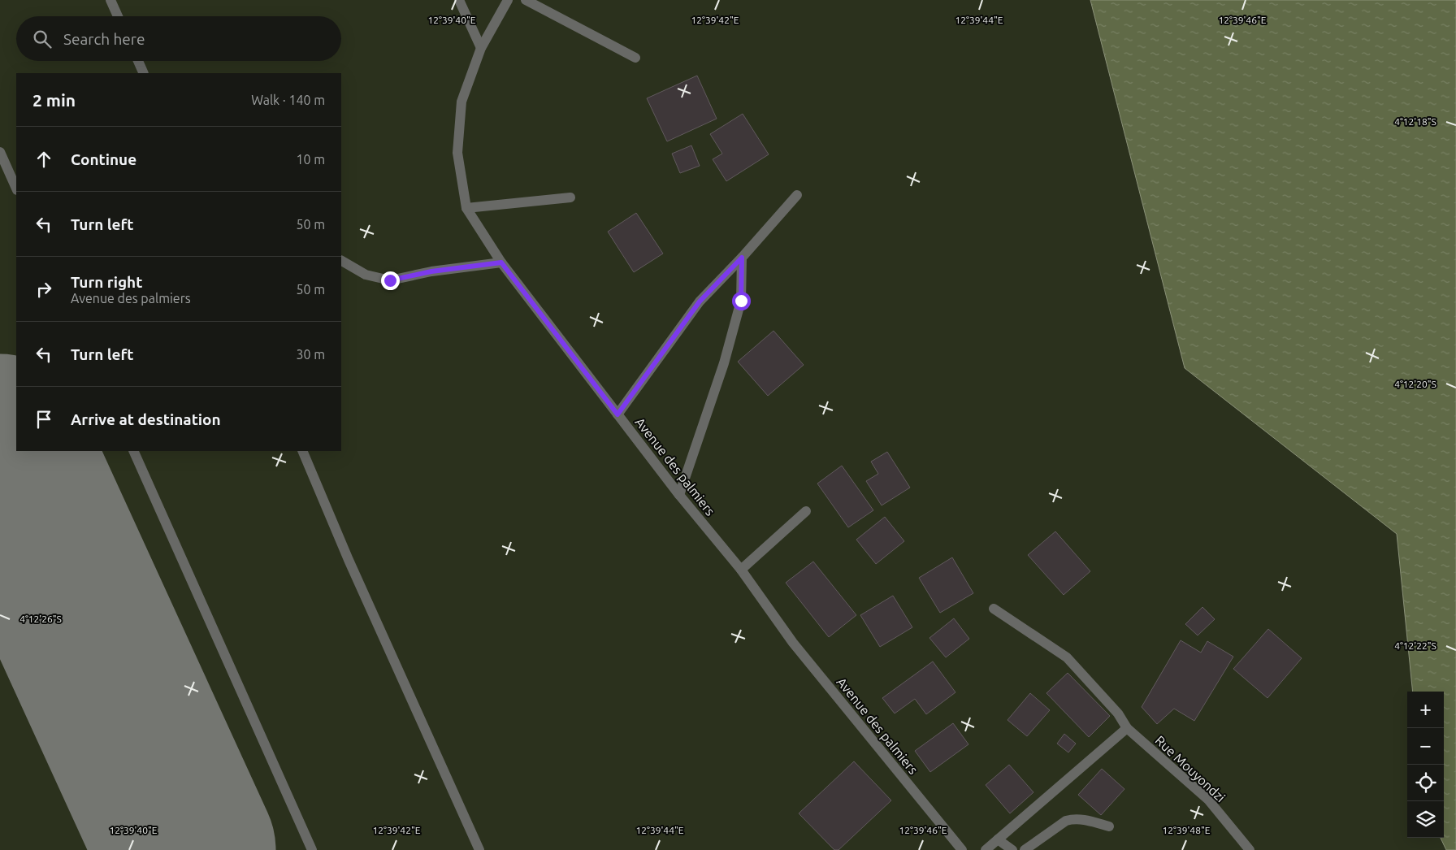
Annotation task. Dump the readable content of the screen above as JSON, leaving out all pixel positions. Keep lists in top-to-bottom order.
{
  "streets": {
    "street": ["Avenue des palmiers", "Rue Mouyondzi"]
  },
  "page": {
    "search": "Search here",
    "heading": ["2 min", "Walk · 140 m"],
    "list": [
      ["Continue", "10 m"],
      ["Turn left", "50 m"],
      ["Turn right", "Avenue des palmiers", "50 m"],
      ["Turn left", "30 m"],
      "Arrive at destination"
    ],
    "map_buttons": ["+", "−"]
  },
  "coordinates": [
    "12°39'40\"E",
    "12°39'42\"E",
    "12°39'44\"E",
    "12°39'46\"E",
    "4°12'18\"S",
    "4°12'20\"S",
    "4°12'26\"S",
    "4°12'22\"S",
    "12°39'48\"E"
  ]
}
